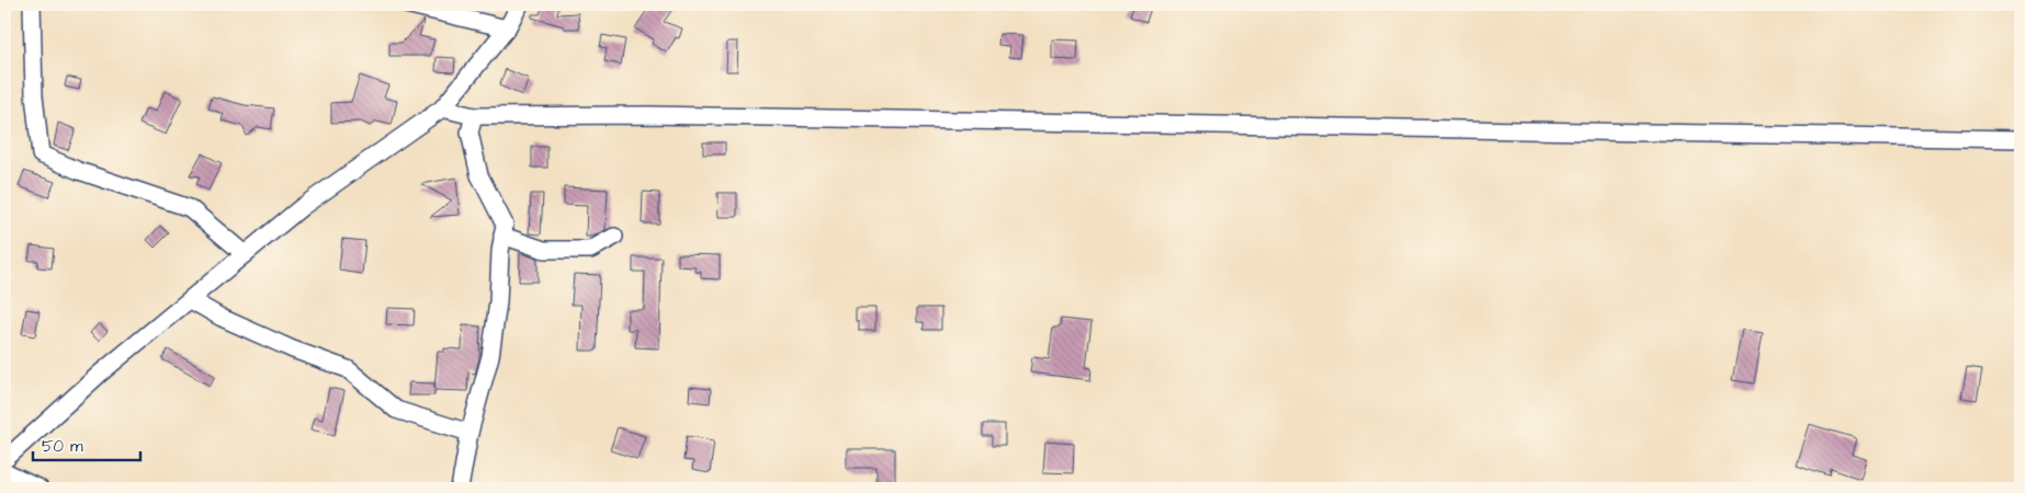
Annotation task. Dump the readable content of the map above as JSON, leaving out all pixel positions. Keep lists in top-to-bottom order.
{
  "scale_bar": "50 m"
}
